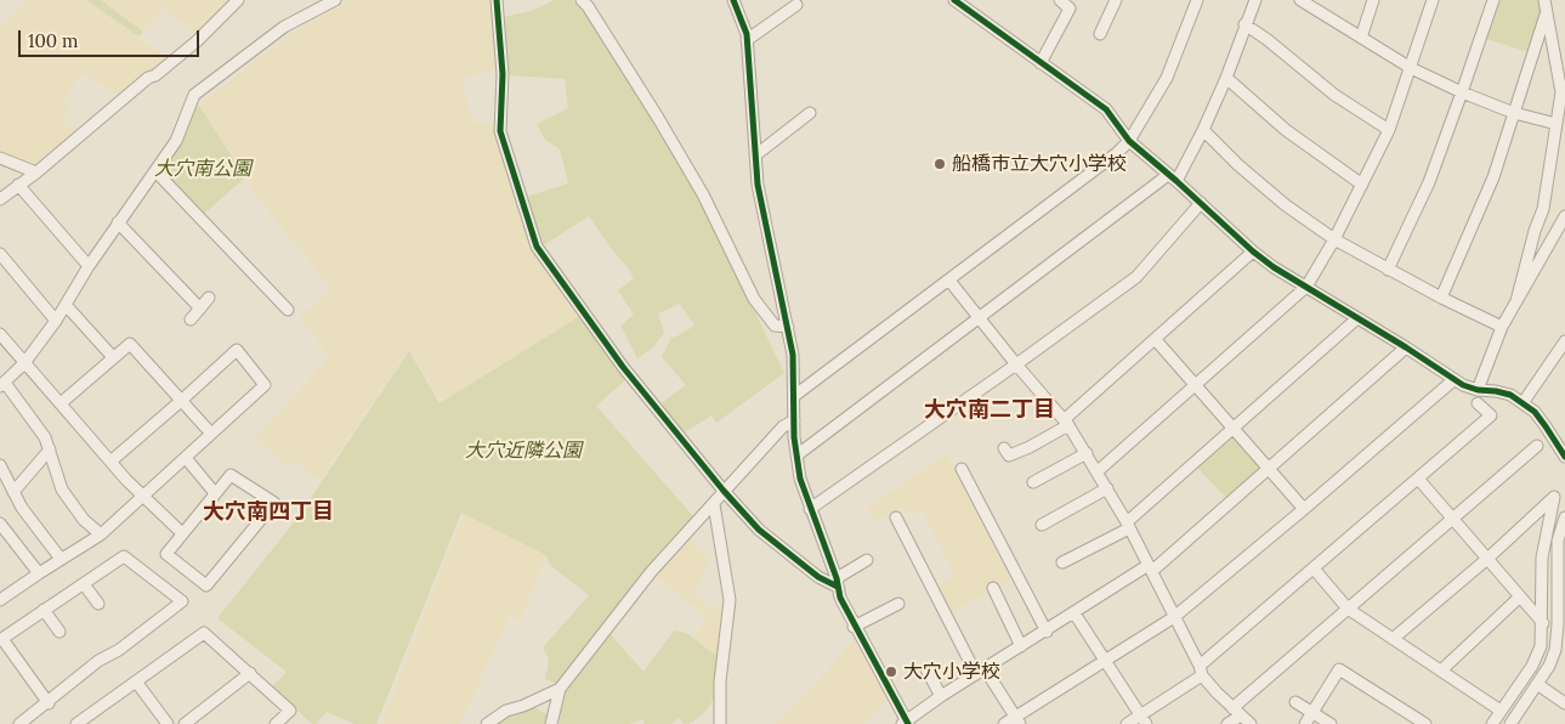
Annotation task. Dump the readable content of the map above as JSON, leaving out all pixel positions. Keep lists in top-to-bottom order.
{
  "districts": ["大穴南二丁目", "大穴南四丁目"],
  "parks": ["大穴南公園", "大穴近隣公園"],
  "places": ["船橋市立大穴小学校", "大穴小学校"],
  "scale_bar": "100 m"
}
